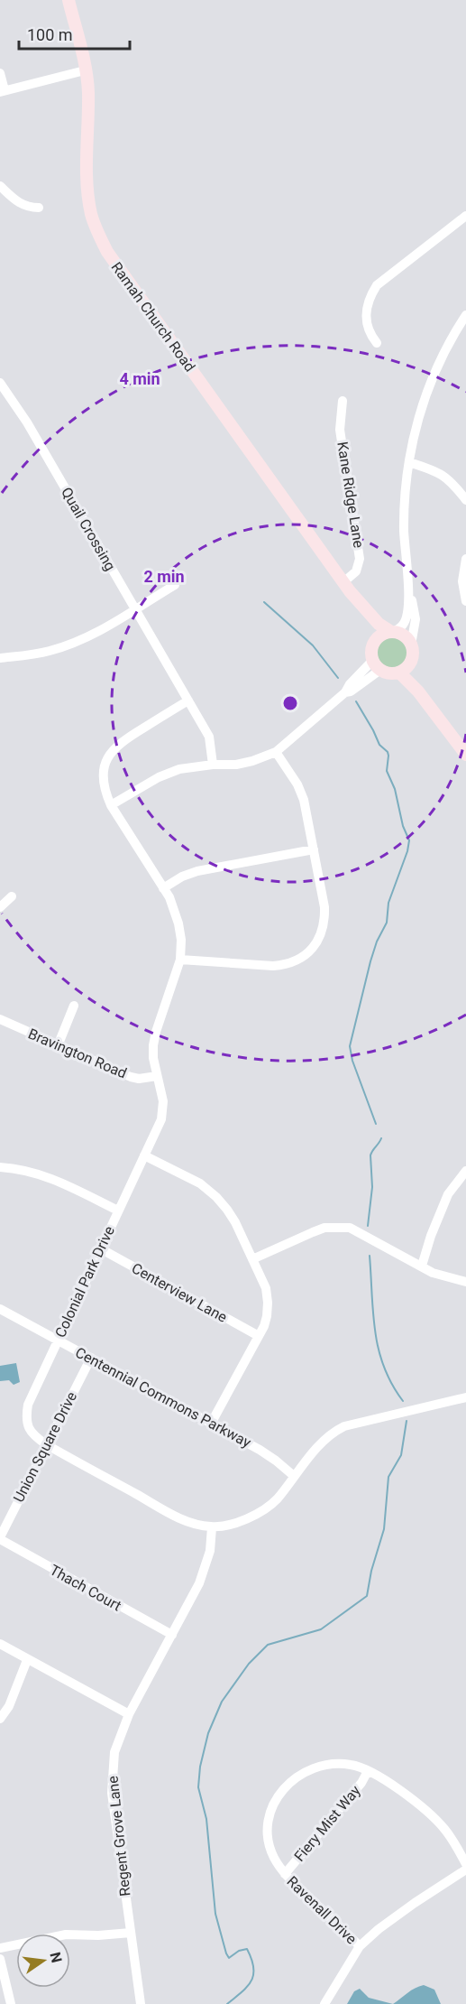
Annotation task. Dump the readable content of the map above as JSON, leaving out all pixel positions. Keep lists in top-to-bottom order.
{
  "streets": {
    "main road": ["Ramah Church Road"],
    "street": [
      "Kane Ridge Lane",
      "Quail Crossing",
      "Bravington Road",
      "Colonial Park Drive",
      "Centerview Lane",
      "Centennial Commons Parkway",
      "Union Square Drive",
      "Thach Court",
      "Fiery Mist Way",
      "Regent Grove Lane",
      "Ravenall Drive"
    ]
  },
  "crossings": [
    ["Ramah Church Road", "Kane Ridge Lane"],
    ["Quail Crossing", "Colonial Park Drive"],
    ["Bravington Road", "Colonial Park Drive"],
    ["Colonial Park Drive", "Centerview Lane"],
    ["Colonial Park Drive", "Centennial Commons Parkway"],
    ["Colonial Park Drive", "Union Square Drive"],
    ["Colonial Park Drive", "Regent Grove Lane"],
    ["Centennial Commons Parkway", "Union Square Drive"],
    ["Union Square Drive", "Thach Court"],
    ["Thach Court", "Regent Grove Lane"],
    ["Fiery Mist Way", "Ravenall Drive"]
  ],
  "scale_bar": "100 m",
  "north": "right",
  "rings": ["4 min", "2 min"]
}
